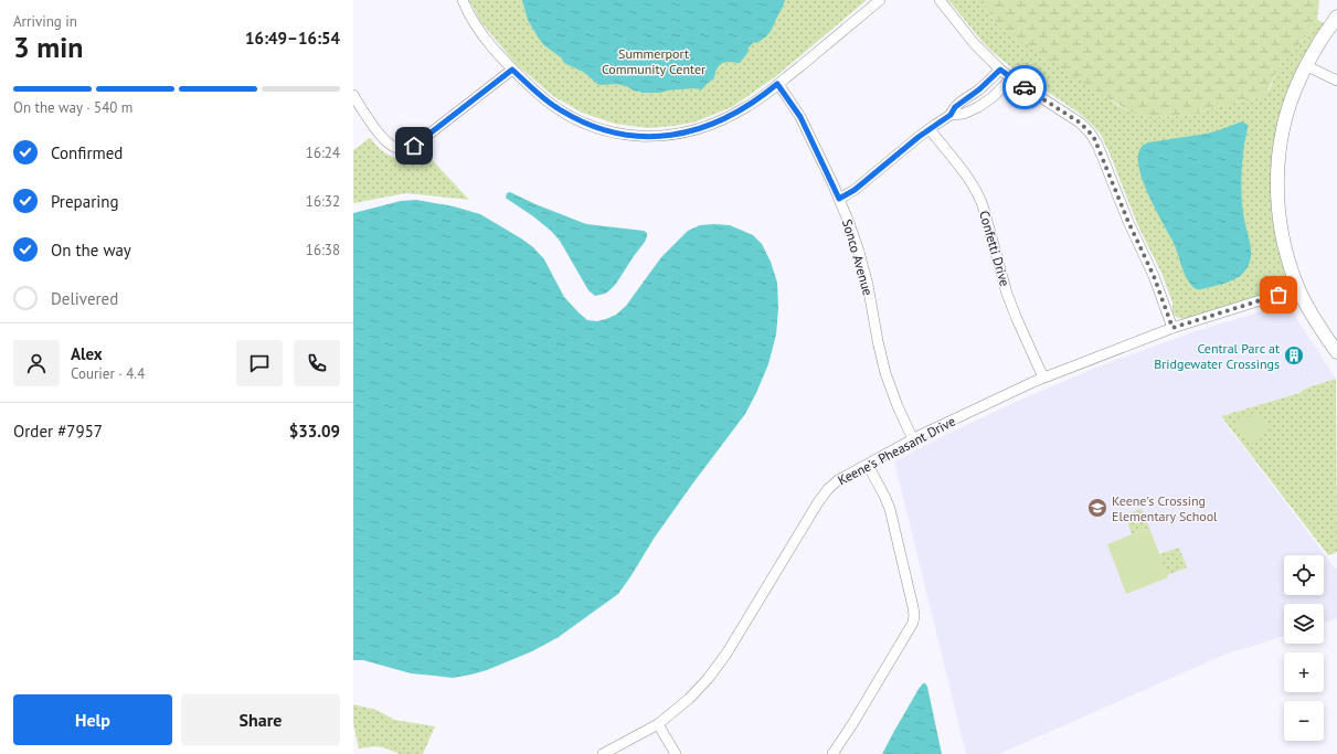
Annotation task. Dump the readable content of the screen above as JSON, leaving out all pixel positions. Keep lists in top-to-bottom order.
{
  "streets": {
    "street": ["Confetti Drive", "Sonco Avenue", "Keene's Pheasant Drive"]
  },
  "crossings": [
    ["Confetti Drive", "Keene's Pheasant Drive"],
    ["Sonco Avenue", "Keene's Pheasant Drive"]
  ],
  "parks": ["Summerport Community Center"],
  "places": {
    "building": ["Central Parc at Bridgewater Crossings"],
    "school or university": ["Keene's Crossing Elementary School"]
  },
  "page": {
    "heading": ["3 min", "Arriving in", "16:49–16:54"],
    "panel": [
      "Alex",
      "Courier · 4.4",
      "Order #7957",
      "$33.09"
    ],
    "bar": "On the way · 540 m",
    "list": [
      ["Confirmed", "16:24"],
      ["Preparing", "16:32"],
      ["On the way", "16:38"],
      "Delivered"
    ],
    "map_buttons": ["+", "−"],
    "buttons": ["Help", "Share"]
  }
}
